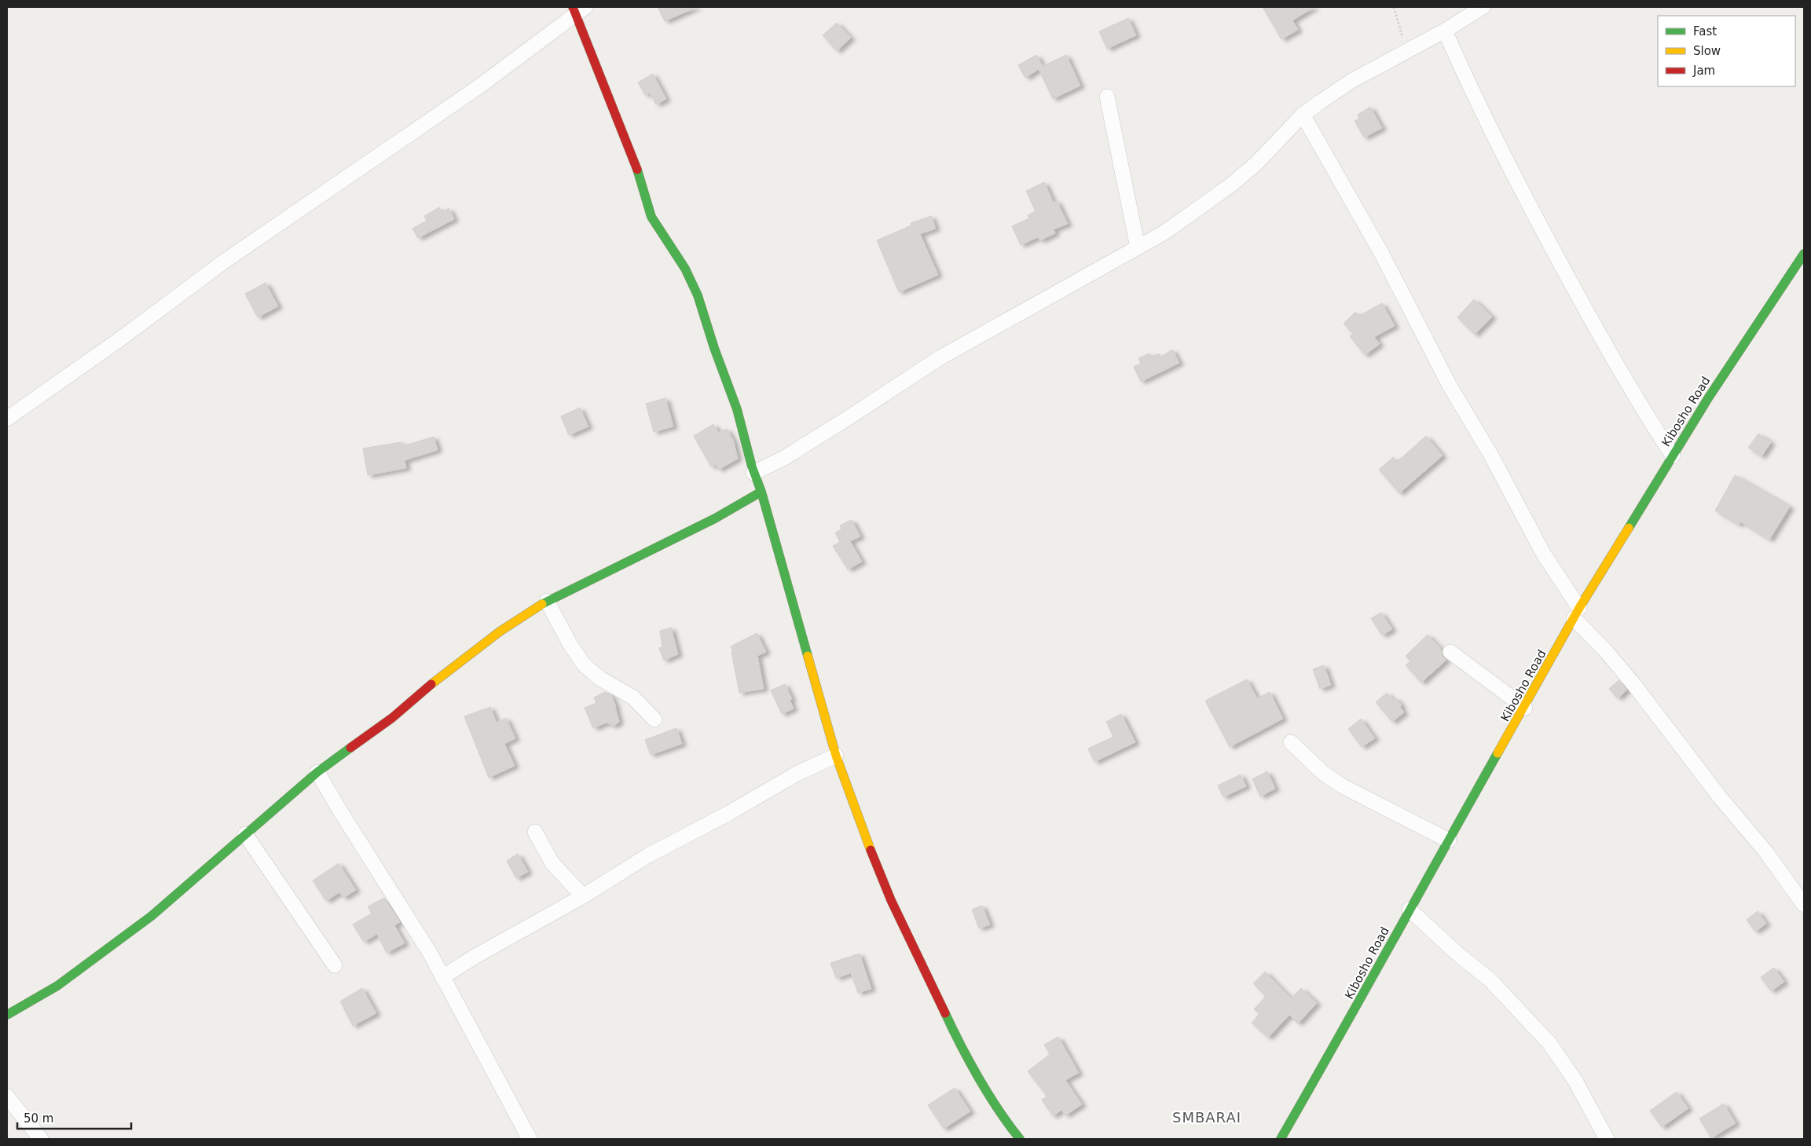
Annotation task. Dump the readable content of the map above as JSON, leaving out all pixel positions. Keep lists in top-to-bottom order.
{
  "streets": {
    "street": ["Kibosho Road"]
  },
  "districts": ["SMBARAI"],
  "legend": ["Fast", "Slow", "Jam"],
  "scale_bar": "50 m"
}
